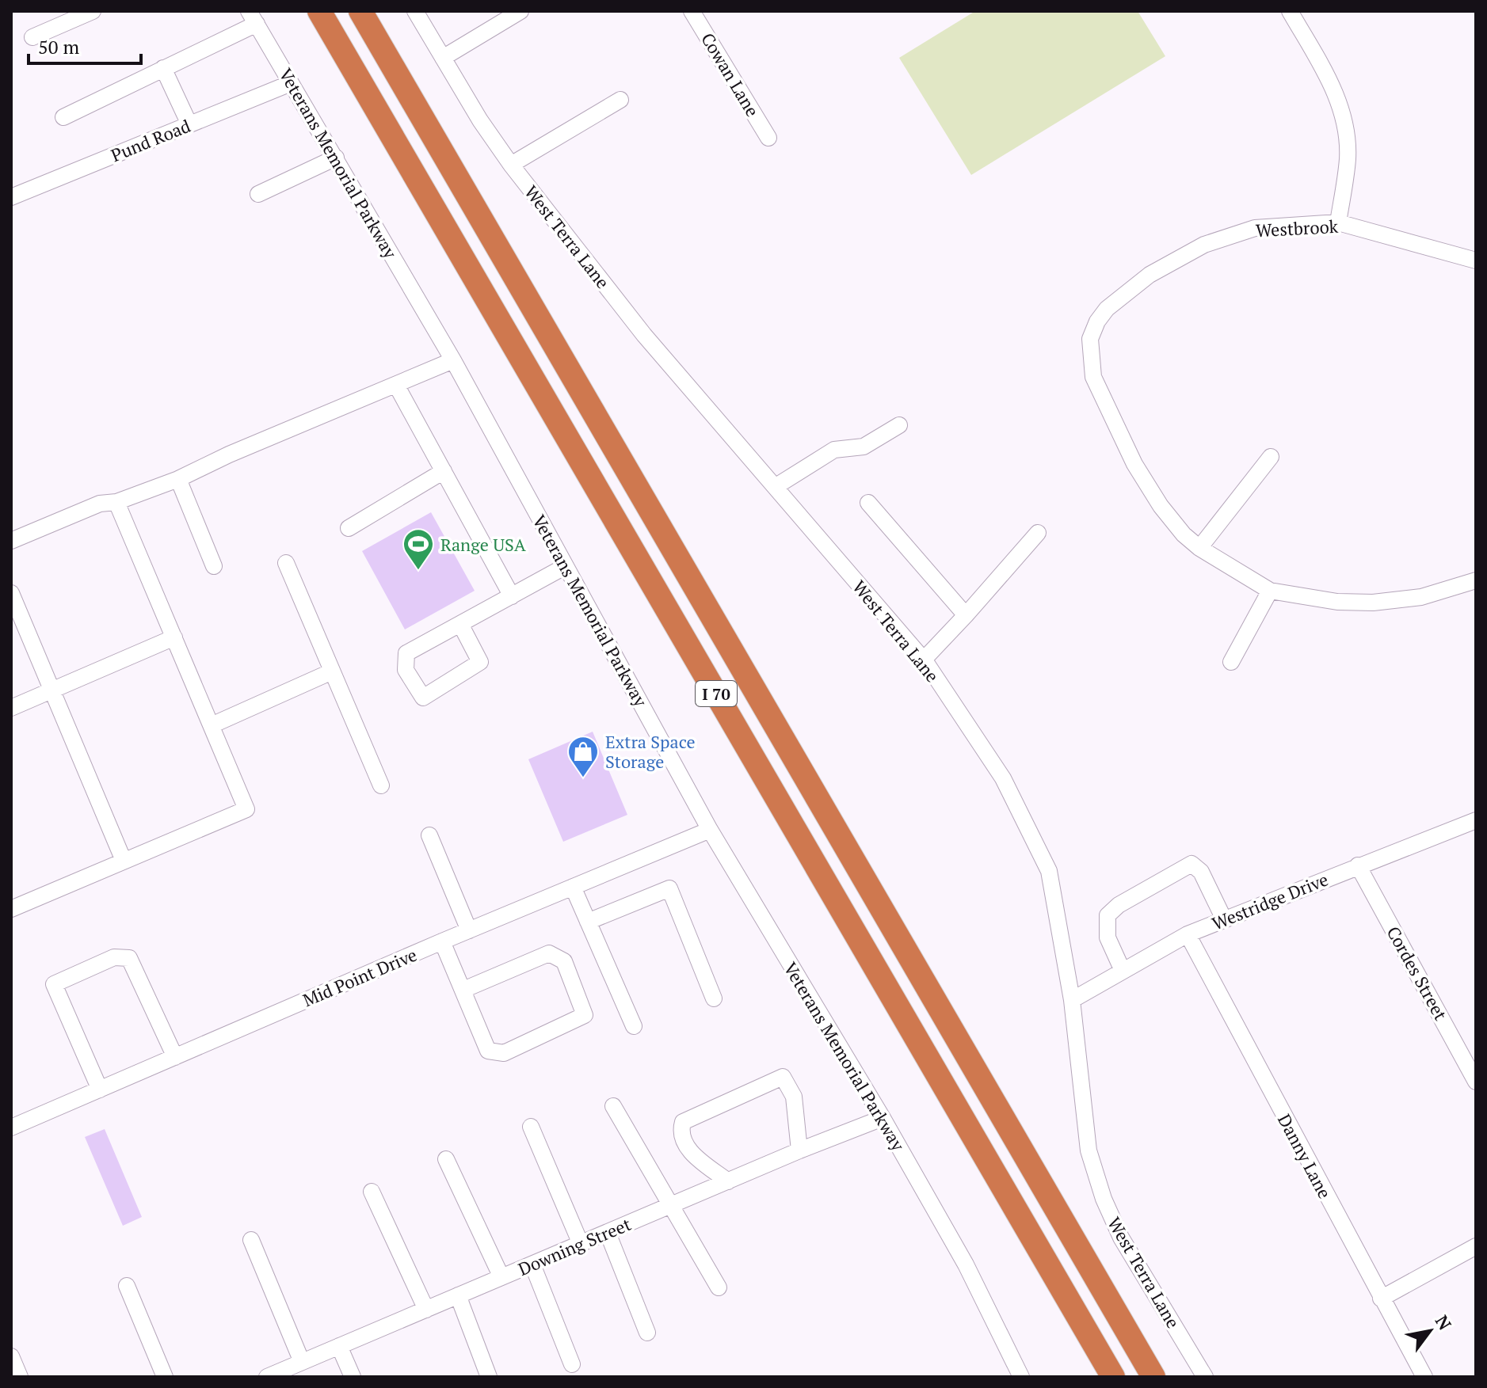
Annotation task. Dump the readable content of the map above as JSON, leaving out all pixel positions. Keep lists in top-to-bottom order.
{
  "streets": {
    "highway": ["I 70"],
    "street": [
      "Cowan Lane",
      "Pund Road",
      "Veterans Memorial Parkway",
      "Westbrook",
      "West Terra Lane",
      "Westridge Drive",
      "Cordes Street",
      "Mid Point Drive",
      "Danny Lane",
      "Downing Street"
    ]
  },
  "crossings": [
    ["Pund Road", "Veterans Memorial Parkway"],
    ["Veterans Memorial Parkway", "Mid Point Drive"],
    ["Veterans Memorial Parkway", "Downing Street"],
    ["West Terra Lane", "Westridge Drive"],
    ["Westridge Drive", "Cordes Street"],
    ["Westridge Drive", "Danny Lane"]
  ],
  "places": {
    "sports": ["Range USA"],
    "shop": ["Extra Space Storage"]
  },
  "scale_bar": "50 m",
  "north": "top right"
}
